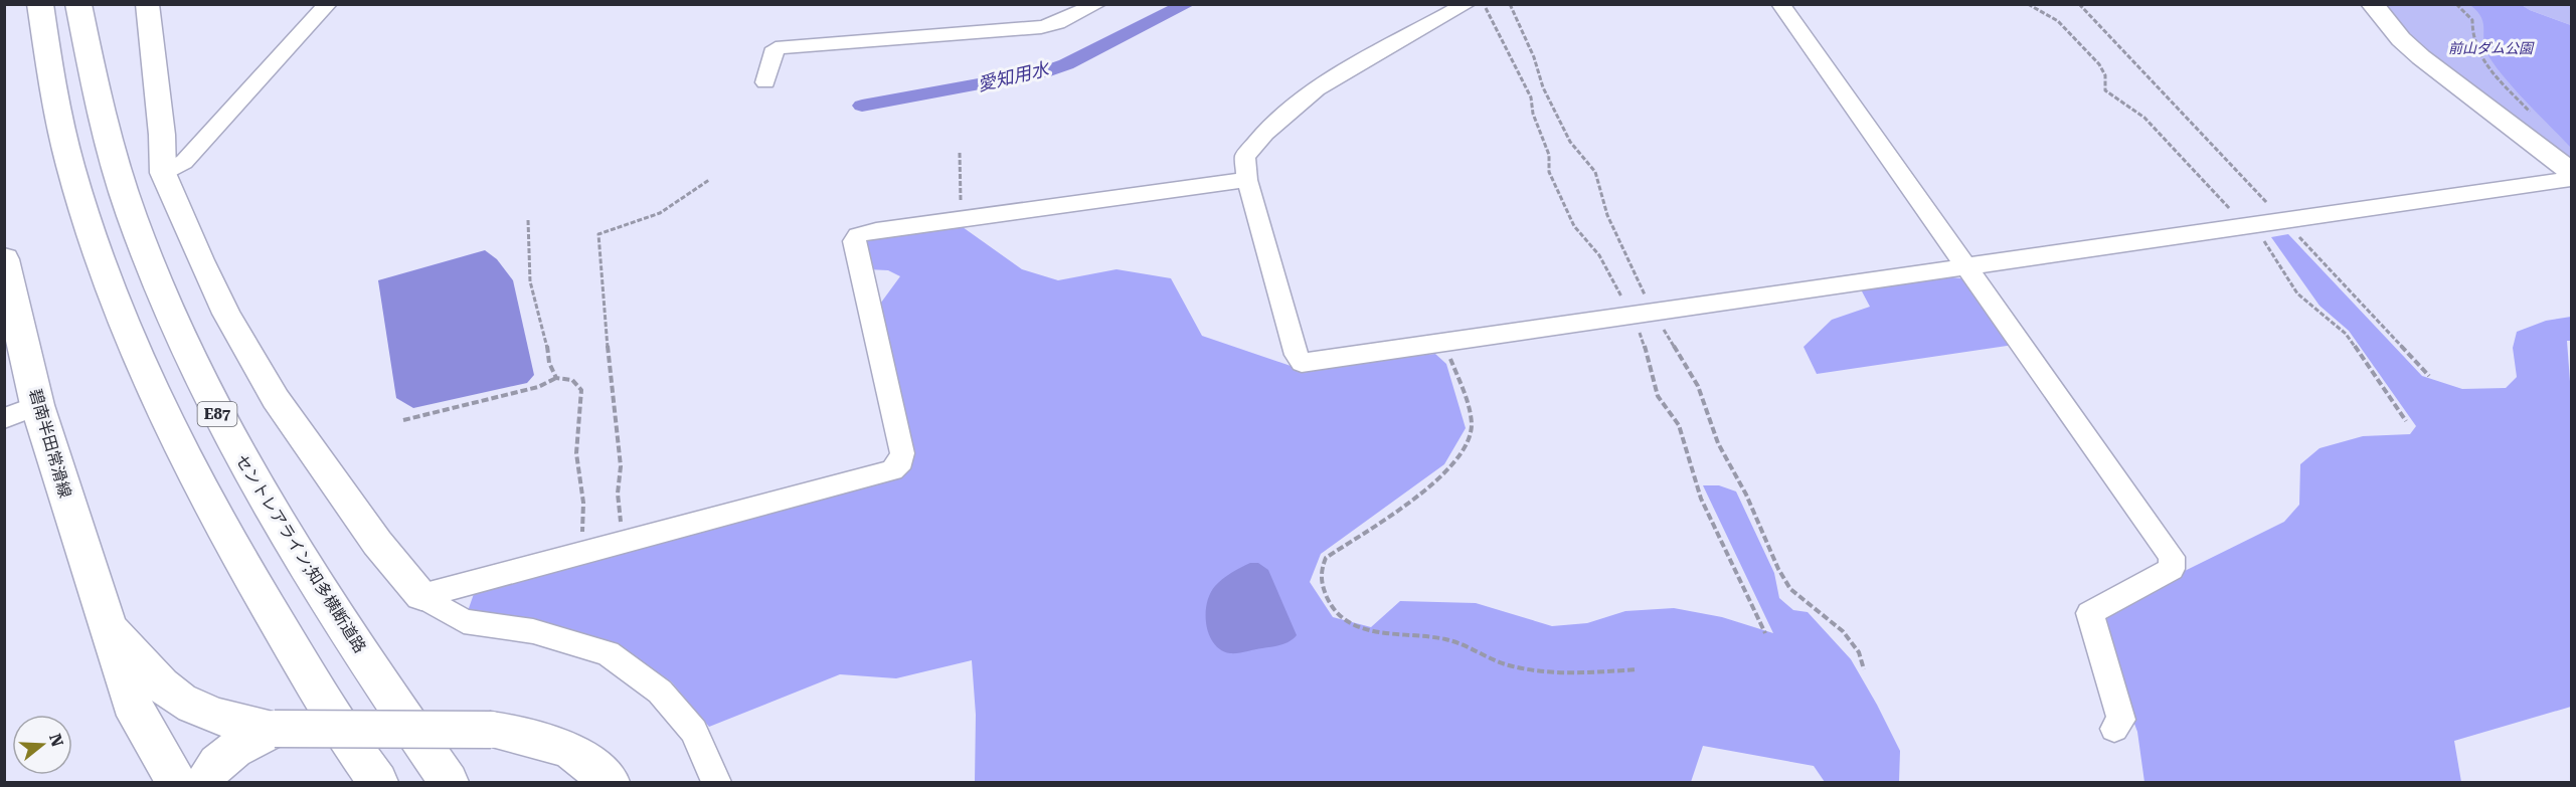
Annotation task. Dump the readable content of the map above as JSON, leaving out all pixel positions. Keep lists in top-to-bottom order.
{
  "streets": {
    "main road": ["E87", "碧南半田常滑線", "セントレアライン;知多横断道路"]
  },
  "water": ["愛知用水"],
  "parks": ["前山ダム公園"],
  "north": "right"
}
